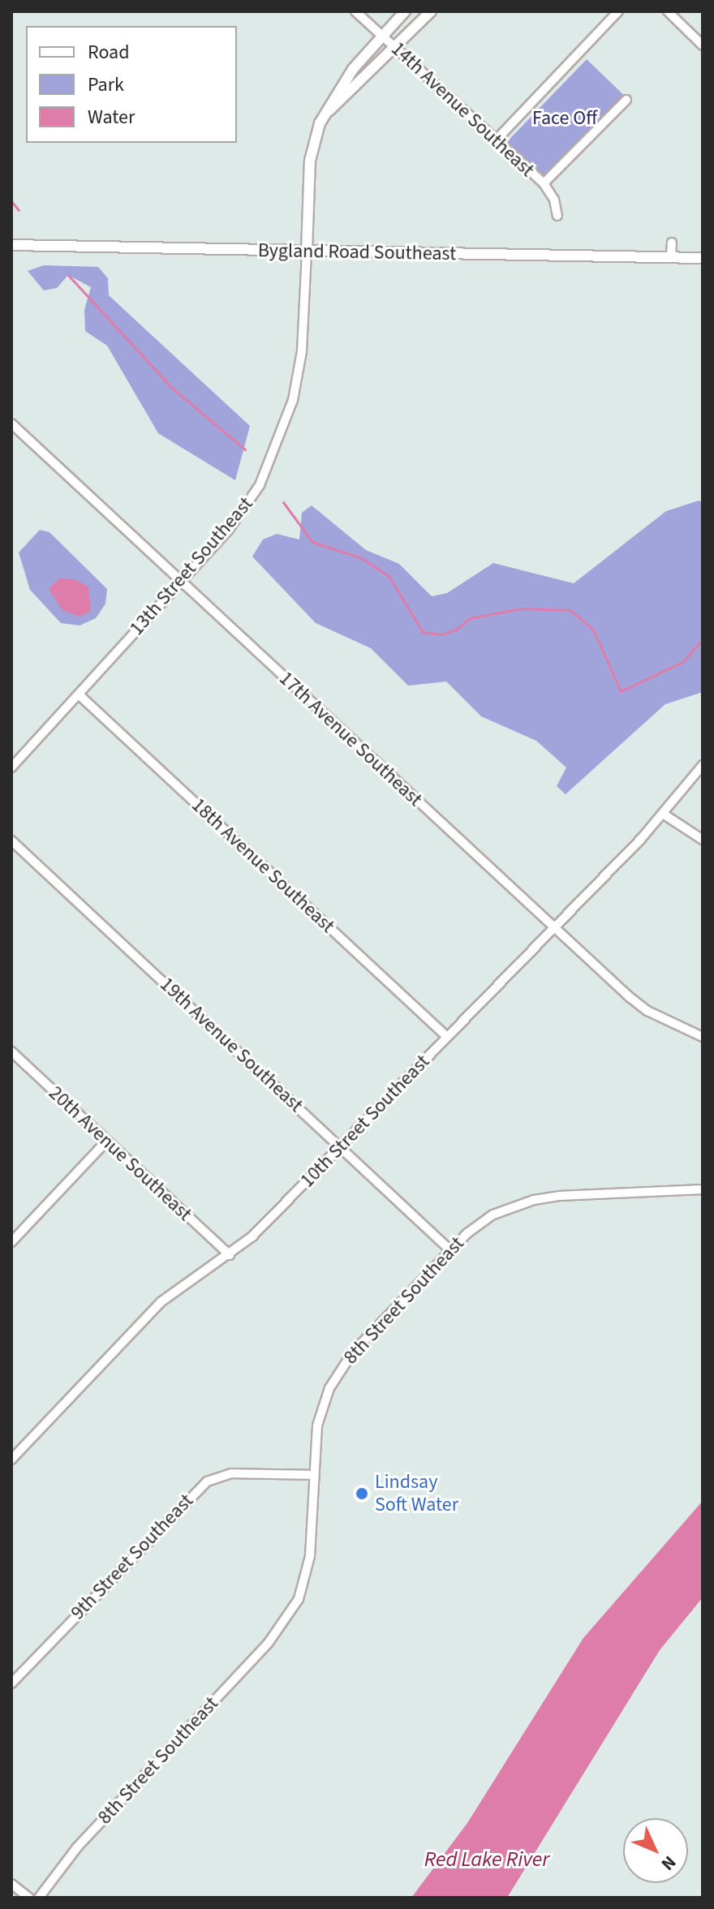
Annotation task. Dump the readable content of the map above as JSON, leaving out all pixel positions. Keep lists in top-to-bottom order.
{
  "streets": {
    "street": [
      "14th Avenue Southeast",
      "Bygland Road Southeast",
      "13th Street Southeast",
      "17th Avenue Southeast",
      "18th Avenue Southeast",
      "19th Avenue Southeast",
      "10th Street Southeast",
      "20th Avenue Southeast",
      "8th Street Southeast",
      "9th Street Southeast"
    ]
  },
  "crossings": [
    ["Bygland Road Southeast", "13th Street Southeast"],
    ["13th Street Southeast", "17th Avenue Southeast"],
    ["13th Street Southeast", "18th Avenue Southeast"],
    ["17th Avenue Southeast", "10th Street Southeast"],
    ["18th Avenue Southeast", "10th Street Southeast"],
    ["19th Avenue Southeast", "10th Street Southeast"],
    ["19th Avenue Southeast", "8th Street Southeast"],
    ["10th Street Southeast", "20th Avenue Southeast"],
    ["8th Street Southeast", "9th Street Southeast"]
  ],
  "water": ["Red Lake River"],
  "parks": ["Face Off"],
  "places": ["Lindsay Soft Water"],
  "legend": ["Road", "Park", "Water"],
  "north": "bottom right"
}
